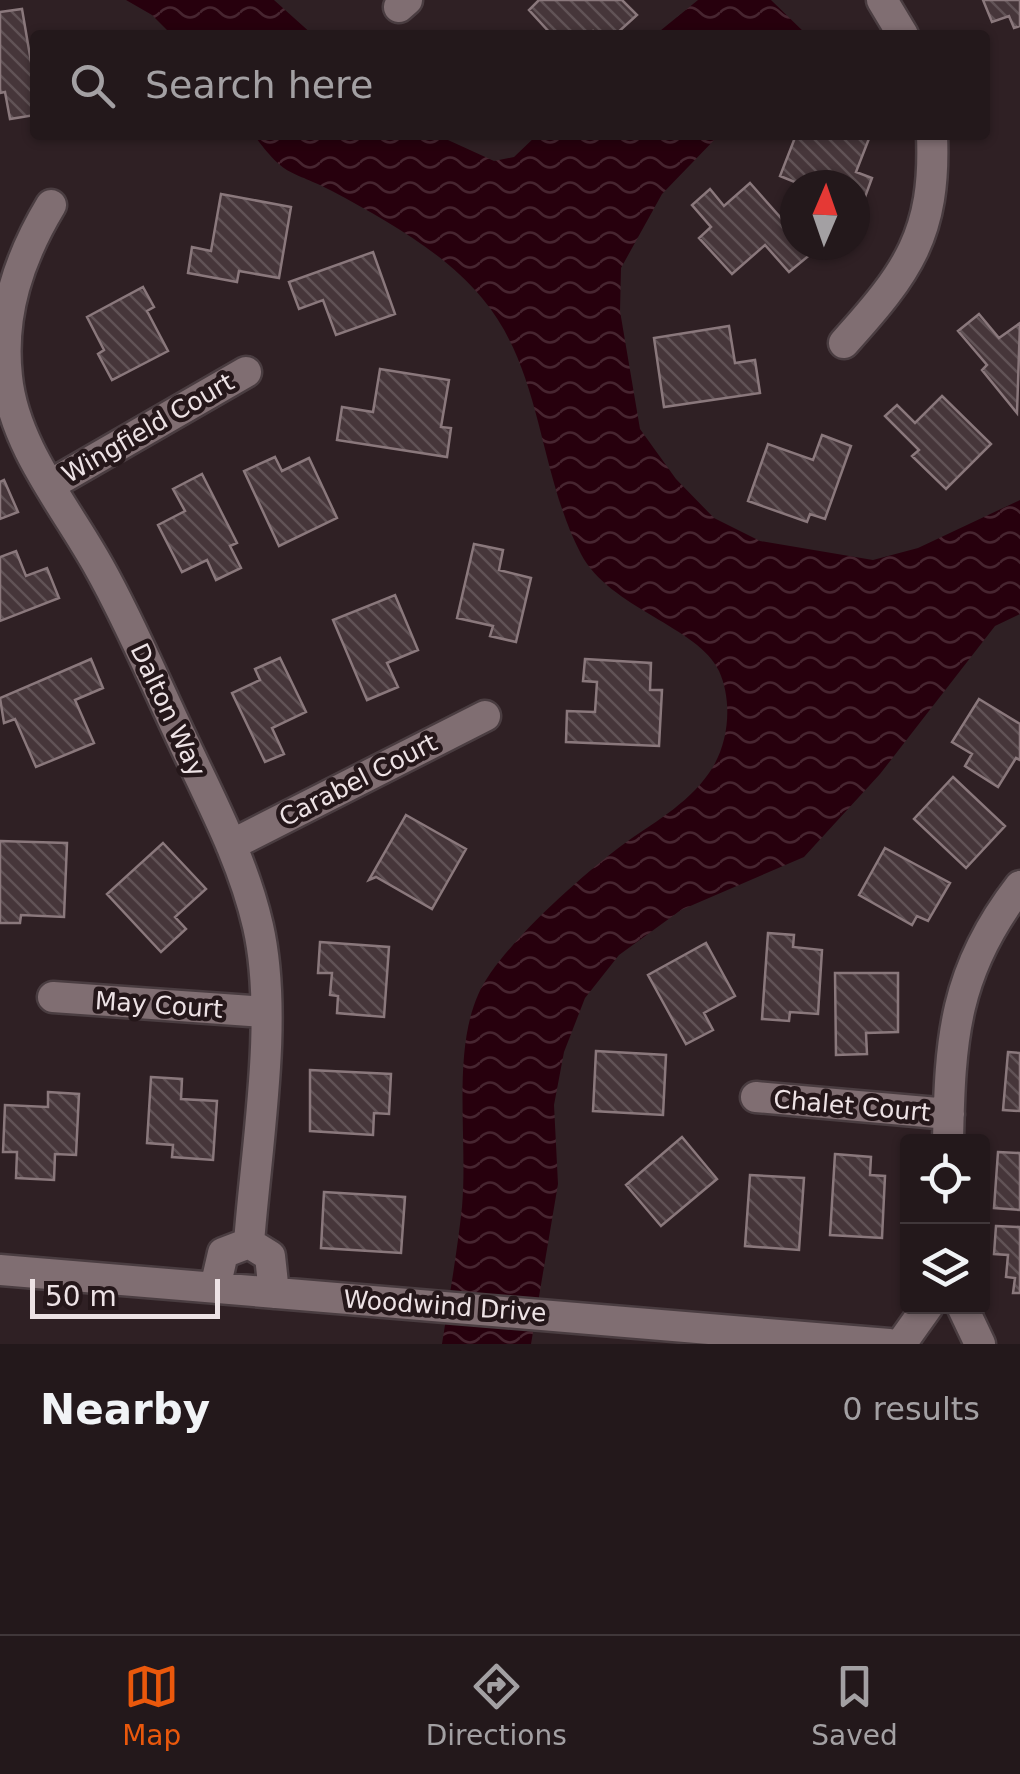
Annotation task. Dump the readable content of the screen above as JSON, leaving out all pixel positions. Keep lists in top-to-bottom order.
{
  "streets": {
    "street": [
      "Wingfield Court",
      "Dalton Way",
      "Carabel Court",
      "May Court",
      "Chalet Court",
      "Woodwind Drive"
    ]
  },
  "crossings": [
    ["Wingfield Court", "Dalton Way"],
    ["Dalton Way", "Carabel Court"],
    ["Dalton Way", "May Court"]
  ],
  "scale_bar": "50 m",
  "north": "top",
  "page": {
    "search": "Search here",
    "scale": "50 m",
    "heading": ["Nearby", "0 results"],
    "nav": ["Map", "Directions", "Saved"]
  }
}
